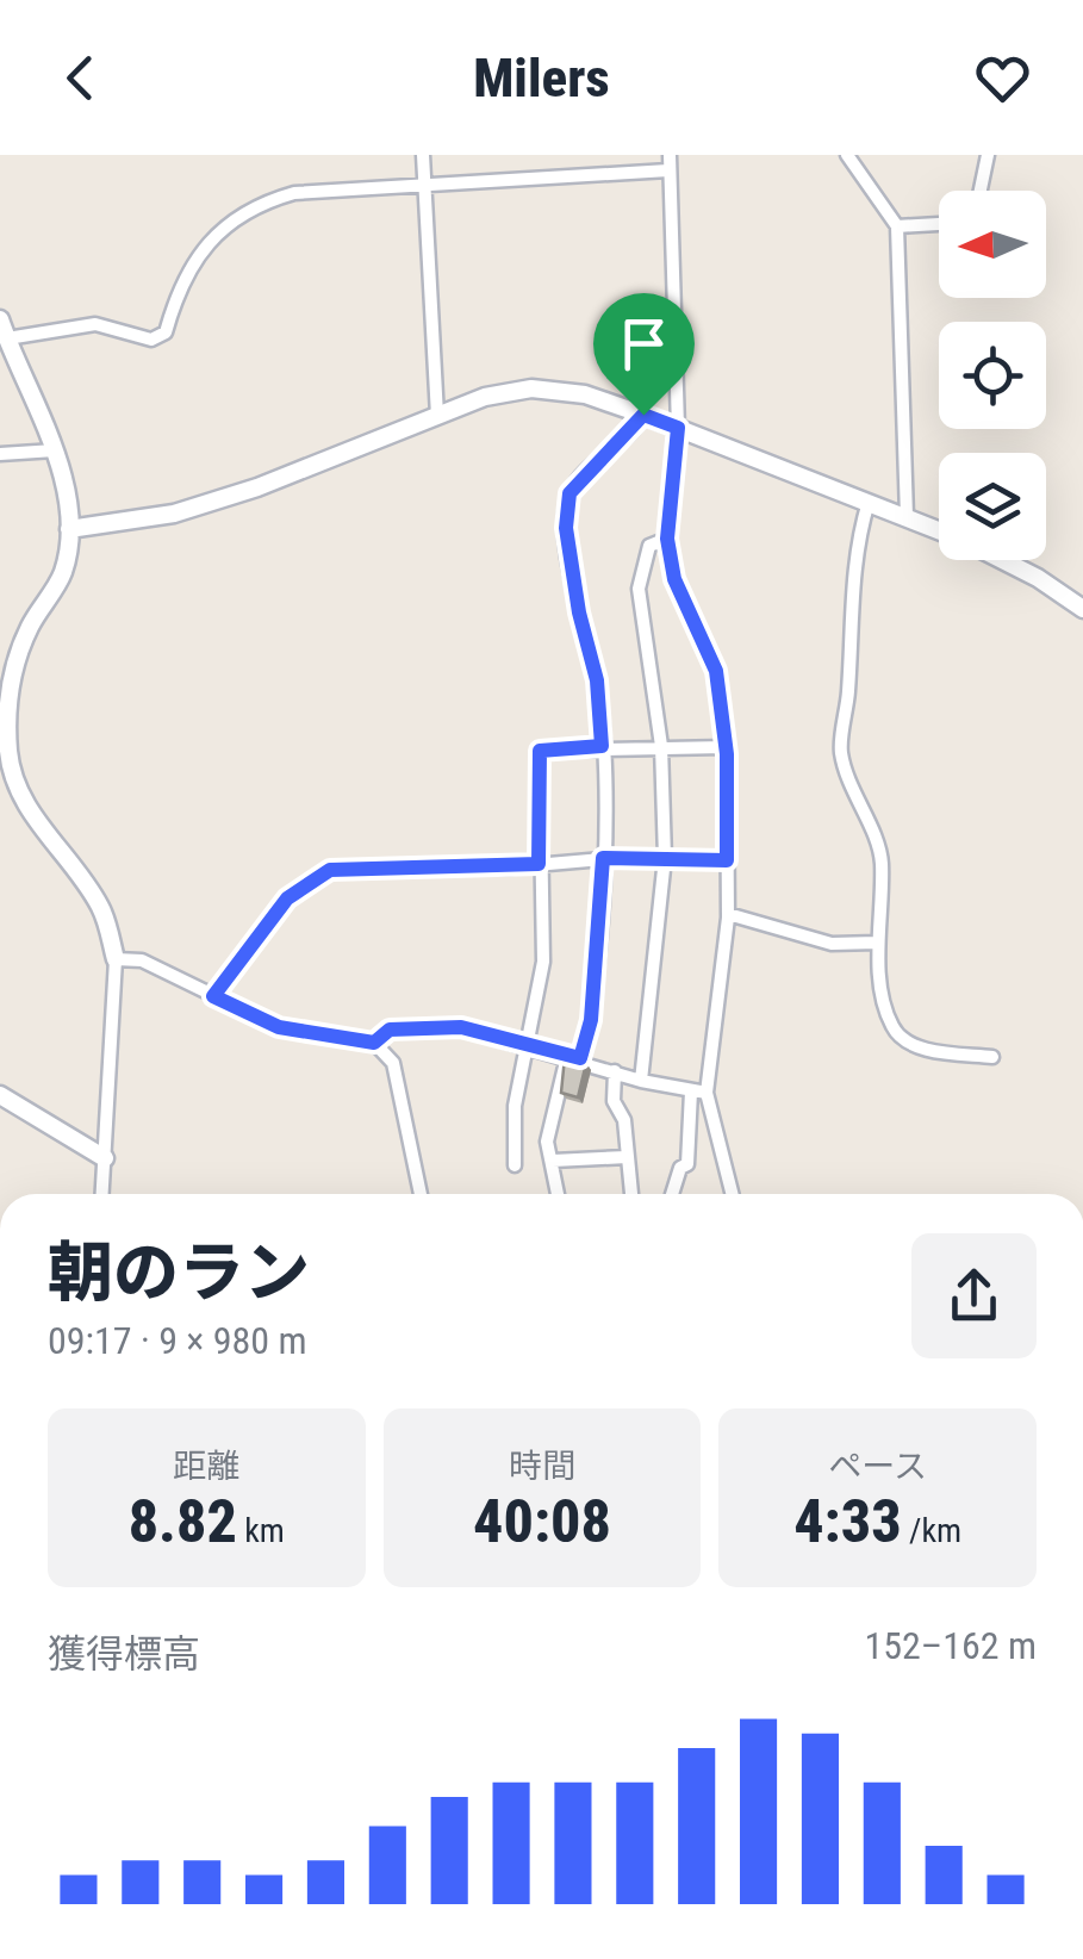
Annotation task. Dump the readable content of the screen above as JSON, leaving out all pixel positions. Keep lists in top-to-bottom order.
{
  "north": "left",
  "page": {
    "header": "Milers",
    "heading": ["朝のラン", "09:17 · 9 × 980 m"],
    "stats": [
      ["距離", "8.82 km"],
      ["時間", "40:08"],
      ["ペース", "4:33 /km"]
    ],
    "chart": ["獲得標高", "152–162 m"]
  }
}
